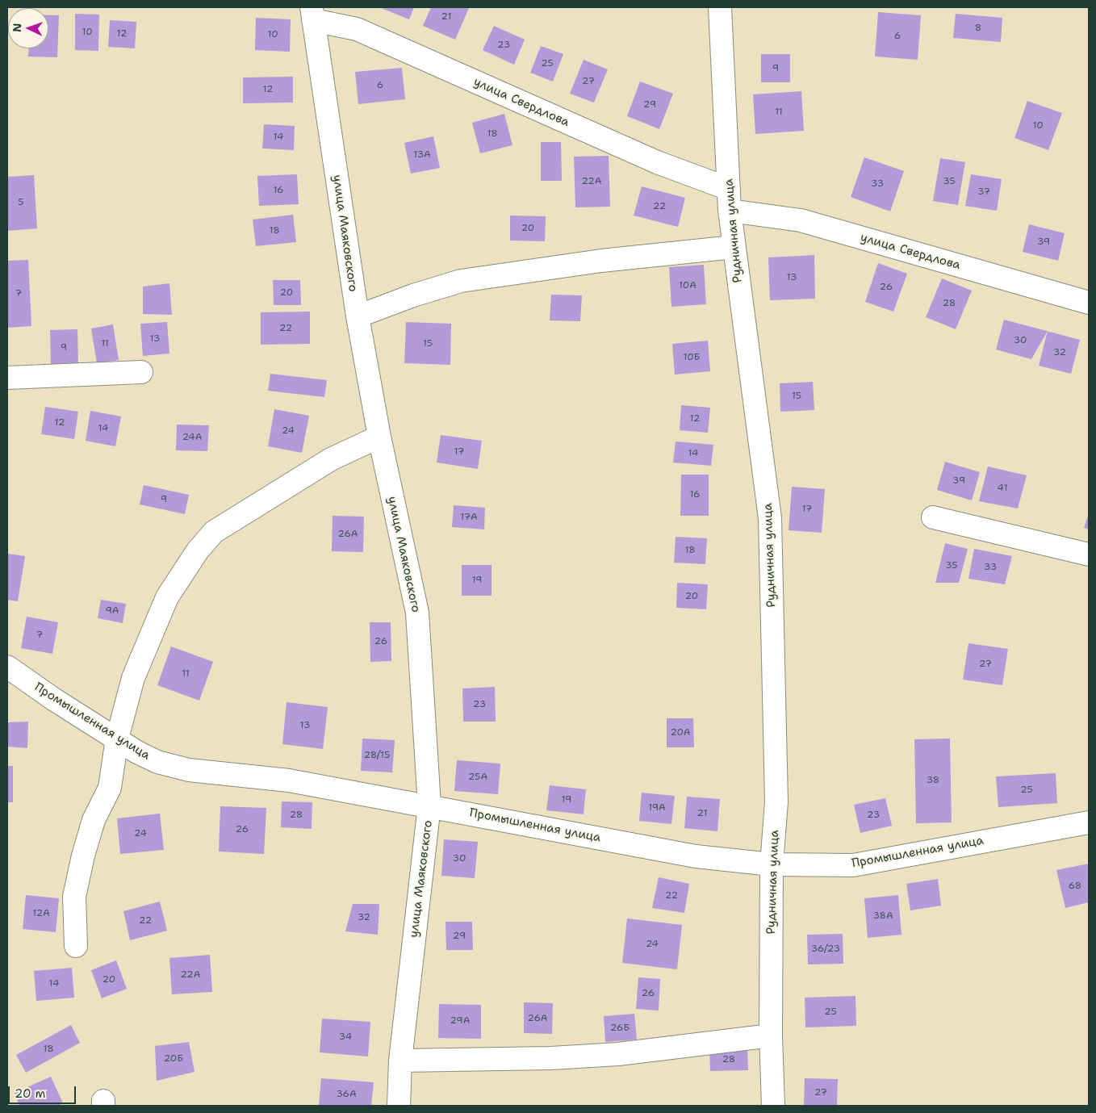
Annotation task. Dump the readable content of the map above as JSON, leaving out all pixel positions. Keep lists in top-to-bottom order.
{
  "streets": {
    "street": [
      "улица Свердлова",
      "Рудничная улица",
      "улица Маяковского",
      "Промышленная улица"
    ]
  },
  "crossings": [
    ["улица Свердлова", "Рудничная улица"],
    ["улица Свердлова", "улица Маяковского"],
    ["Рудничная улица", "Промышленная улица"],
    ["улица Маяковского", "Промышленная улица"]
  ],
  "house_numbers": [
    "21",
    "8",
    "10",
    "12",
    "10",
    "6",
    "23",
    "25",
    "9",
    "27",
    "6",
    "12",
    "29",
    "11",
    "10",
    "18",
    "14",
    "13А",
    "22А",
    "35",
    "33",
    "16",
    "37",
    "5",
    "22",
    "20",
    "18",
    "39",
    "13",
    "10А",
    "26",
    "20",
    "7",
    "28",
    "22",
    "13",
    "30",
    "11",
    "15",
    "9",
    "32",
    "10Б",
    "15",
    "12",
    "12",
    "14",
    "24",
    "24А",
    "17",
    "14",
    "39",
    "41",
    "16",
    "9",
    "17",
    "17А",
    "26А",
    "18",
    "35",
    "33",
    "19",
    "20",
    "9А",
    "7",
    "26",
    "27",
    "11",
    "23",
    "13",
    "20А",
    "28/15",
    "25А",
    "38",
    "25",
    "19",
    "19А",
    "21",
    "28",
    "23",
    "26",
    "24",
    "30",
    "68",
    "22",
    "12А",
    "38А",
    "32",
    "22",
    "29",
    "24",
    "36/23",
    "22А",
    "20",
    "14",
    "26",
    "25",
    "26А",
    "29А",
    "26Б",
    "34",
    "18",
    "20Б",
    "28",
    "27",
    "36А"
  ],
  "scale_bar": "20 m",
  "north": "left"
}
